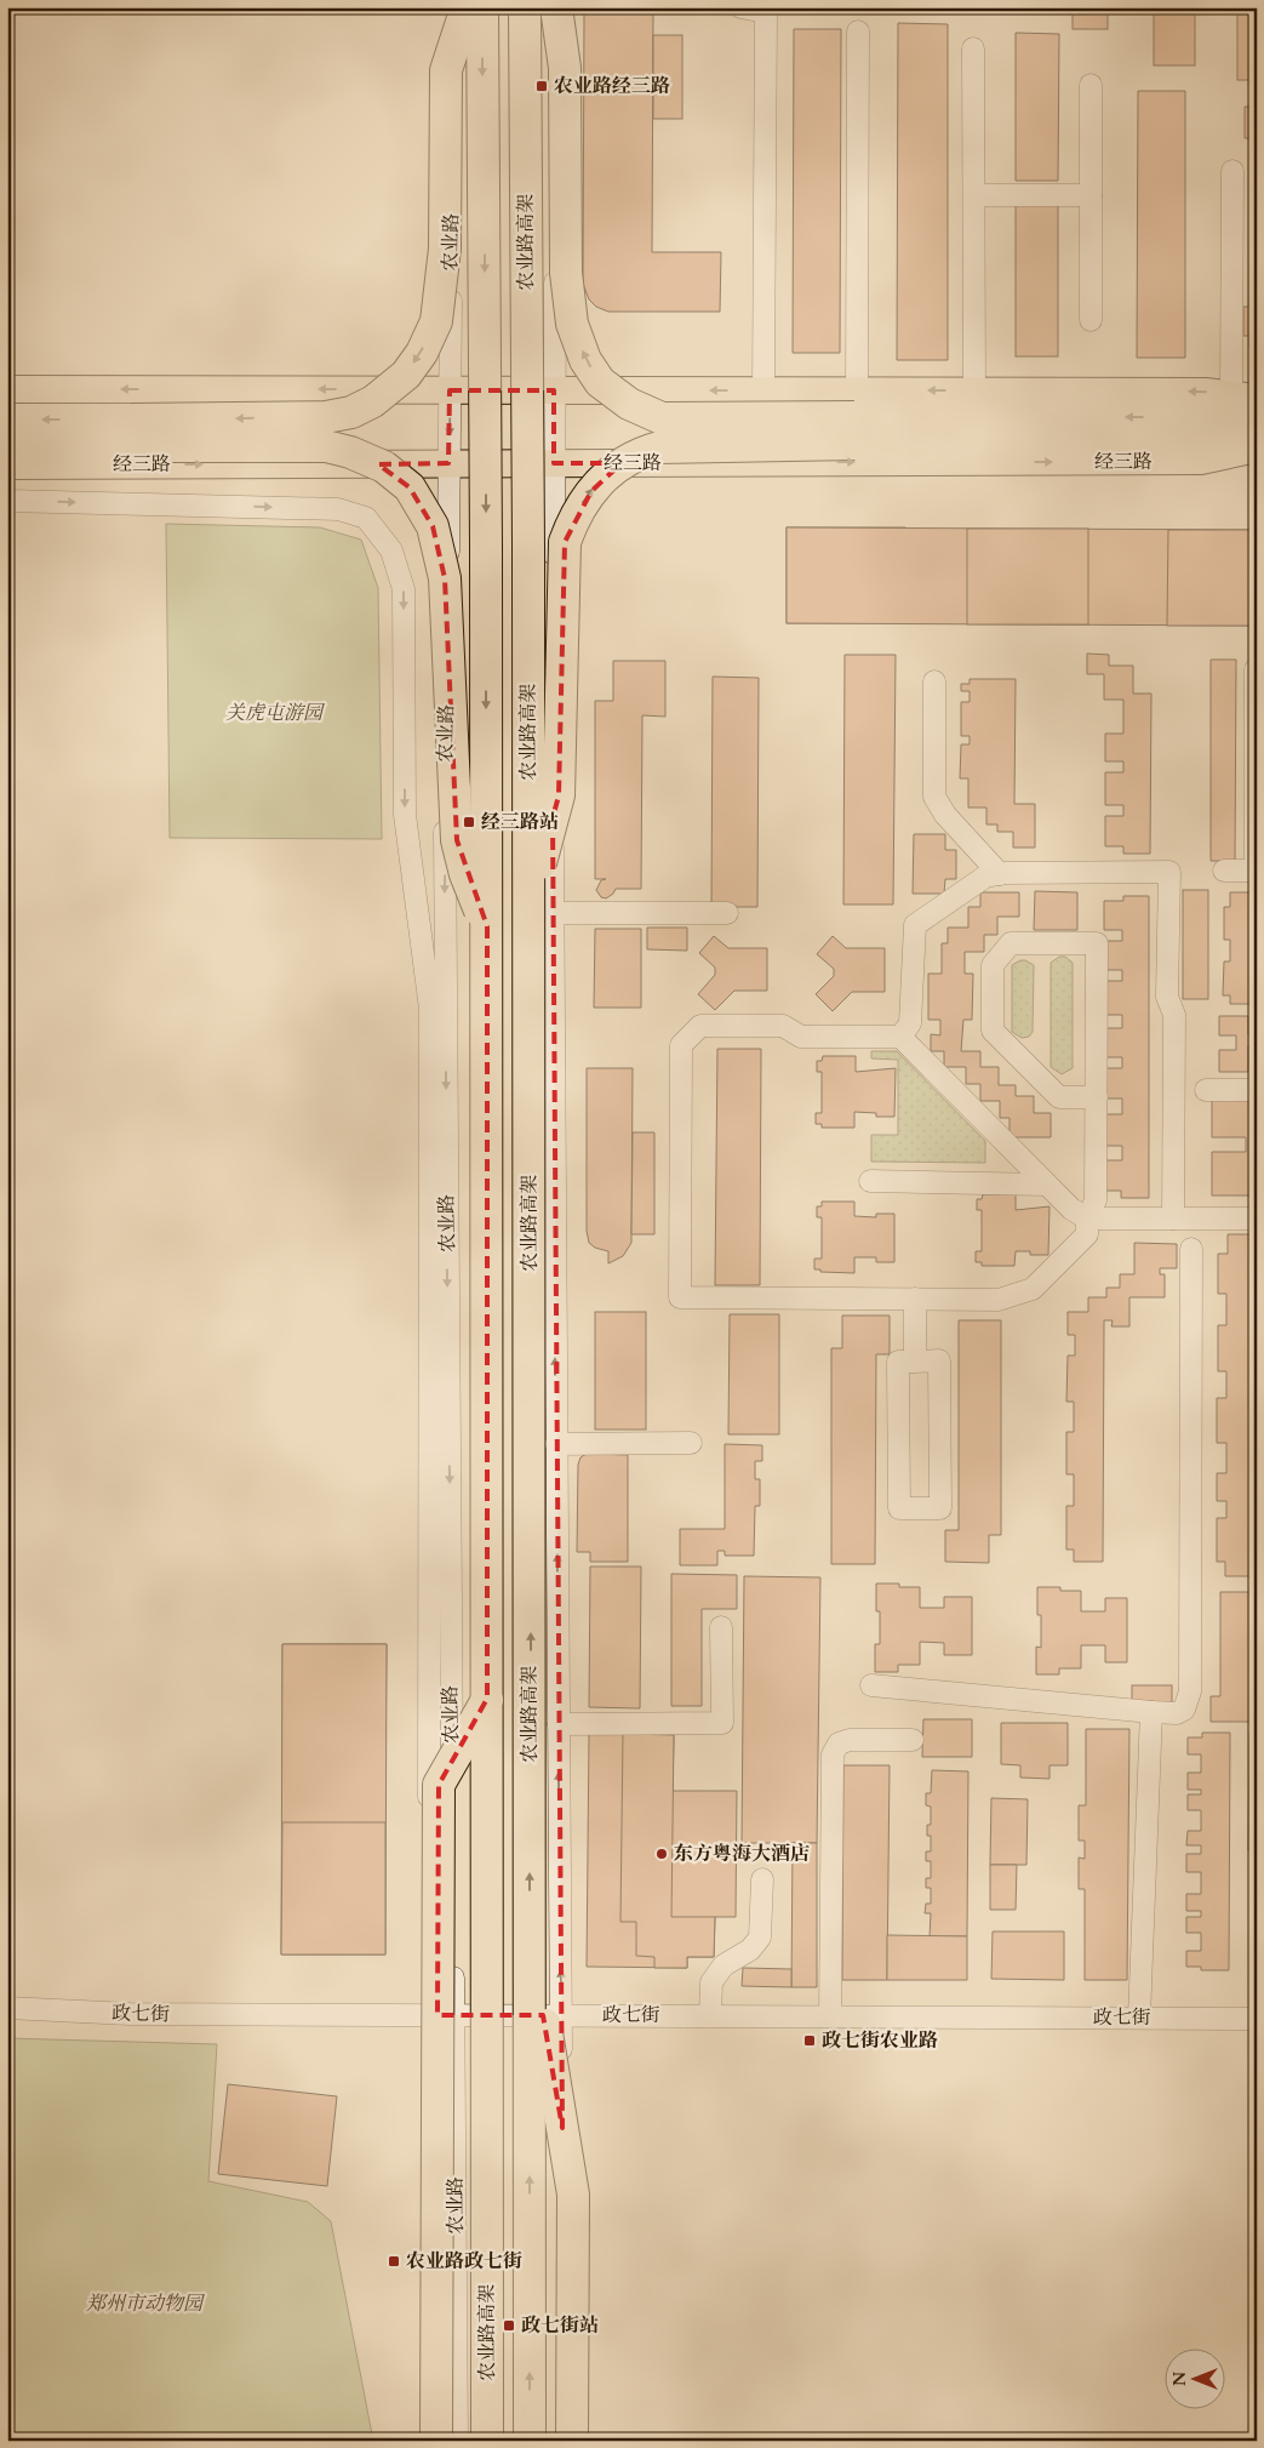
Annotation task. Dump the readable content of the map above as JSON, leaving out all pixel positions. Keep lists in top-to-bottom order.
{
  "streets": {
    "highway": ["农业路高架"],
    "main road": ["经三路"],
    "street": ["农业路", "政七街"]
  },
  "crossings": [
    ["农业路", "经三路"],
    ["农业路", "政七街"]
  ],
  "parks": ["关虎屯游园", "郑州市动物园"],
  "places": {
    "transit": [
      "农业路经三路",
      "经三路站",
      "政七街农业路",
      "农业路政七街",
      "政七街站"
    ],
    "other": ["东方粤海大酒店"]
  },
  "north": "left"
}
